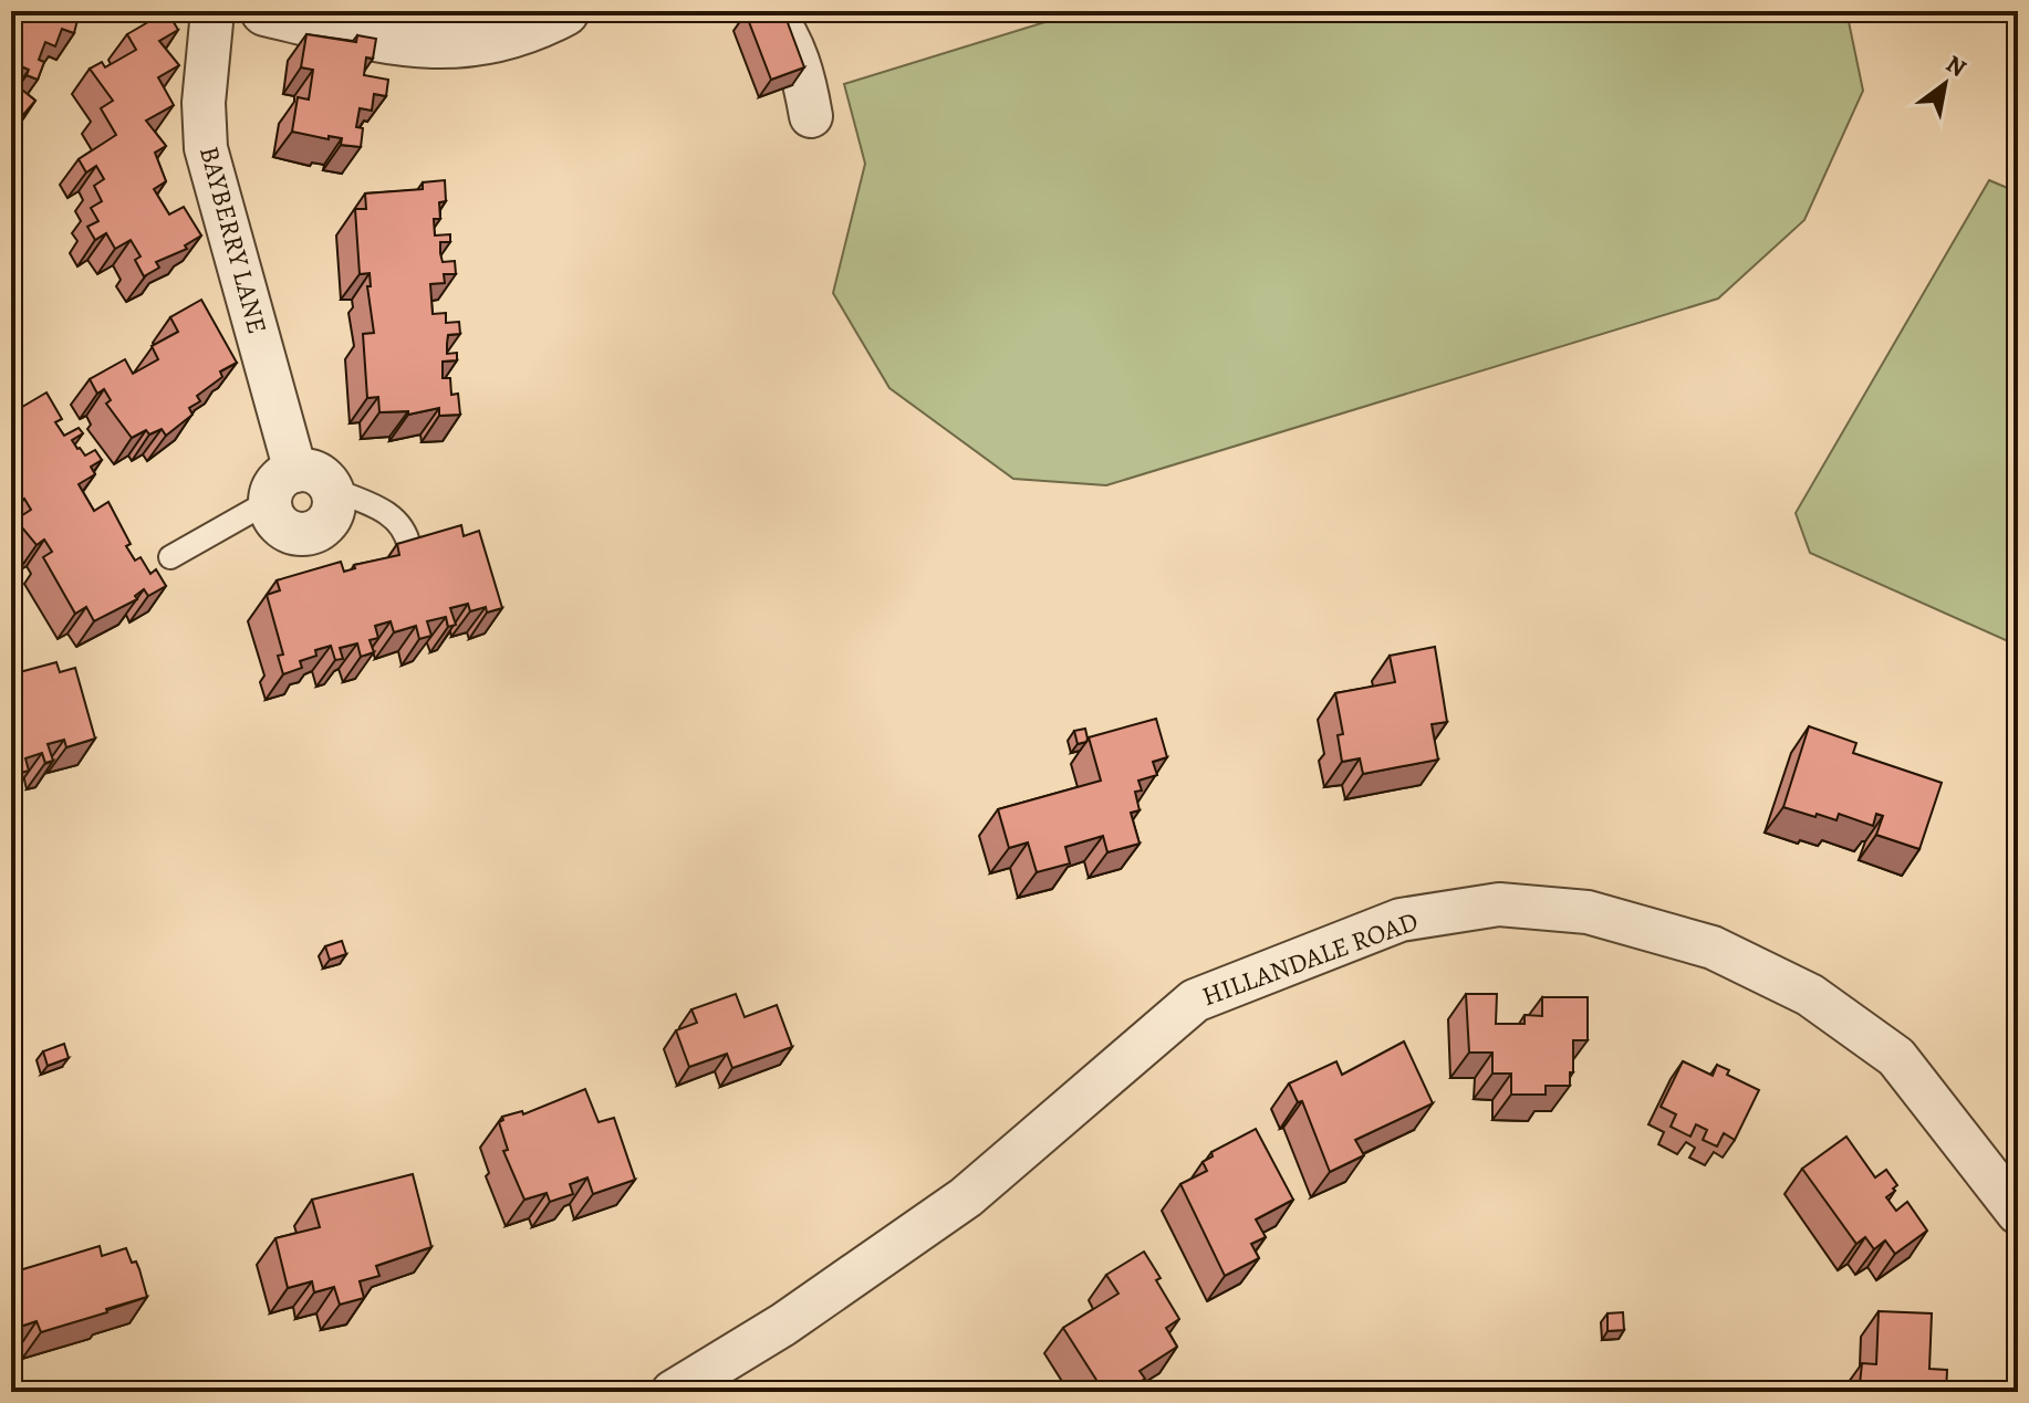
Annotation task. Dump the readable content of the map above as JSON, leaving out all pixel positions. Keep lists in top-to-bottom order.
{
  "streets": {
    "street": ["BAYBERRY LANE", "HILLANDALE ROAD"]
  },
  "north": "top right"
}
